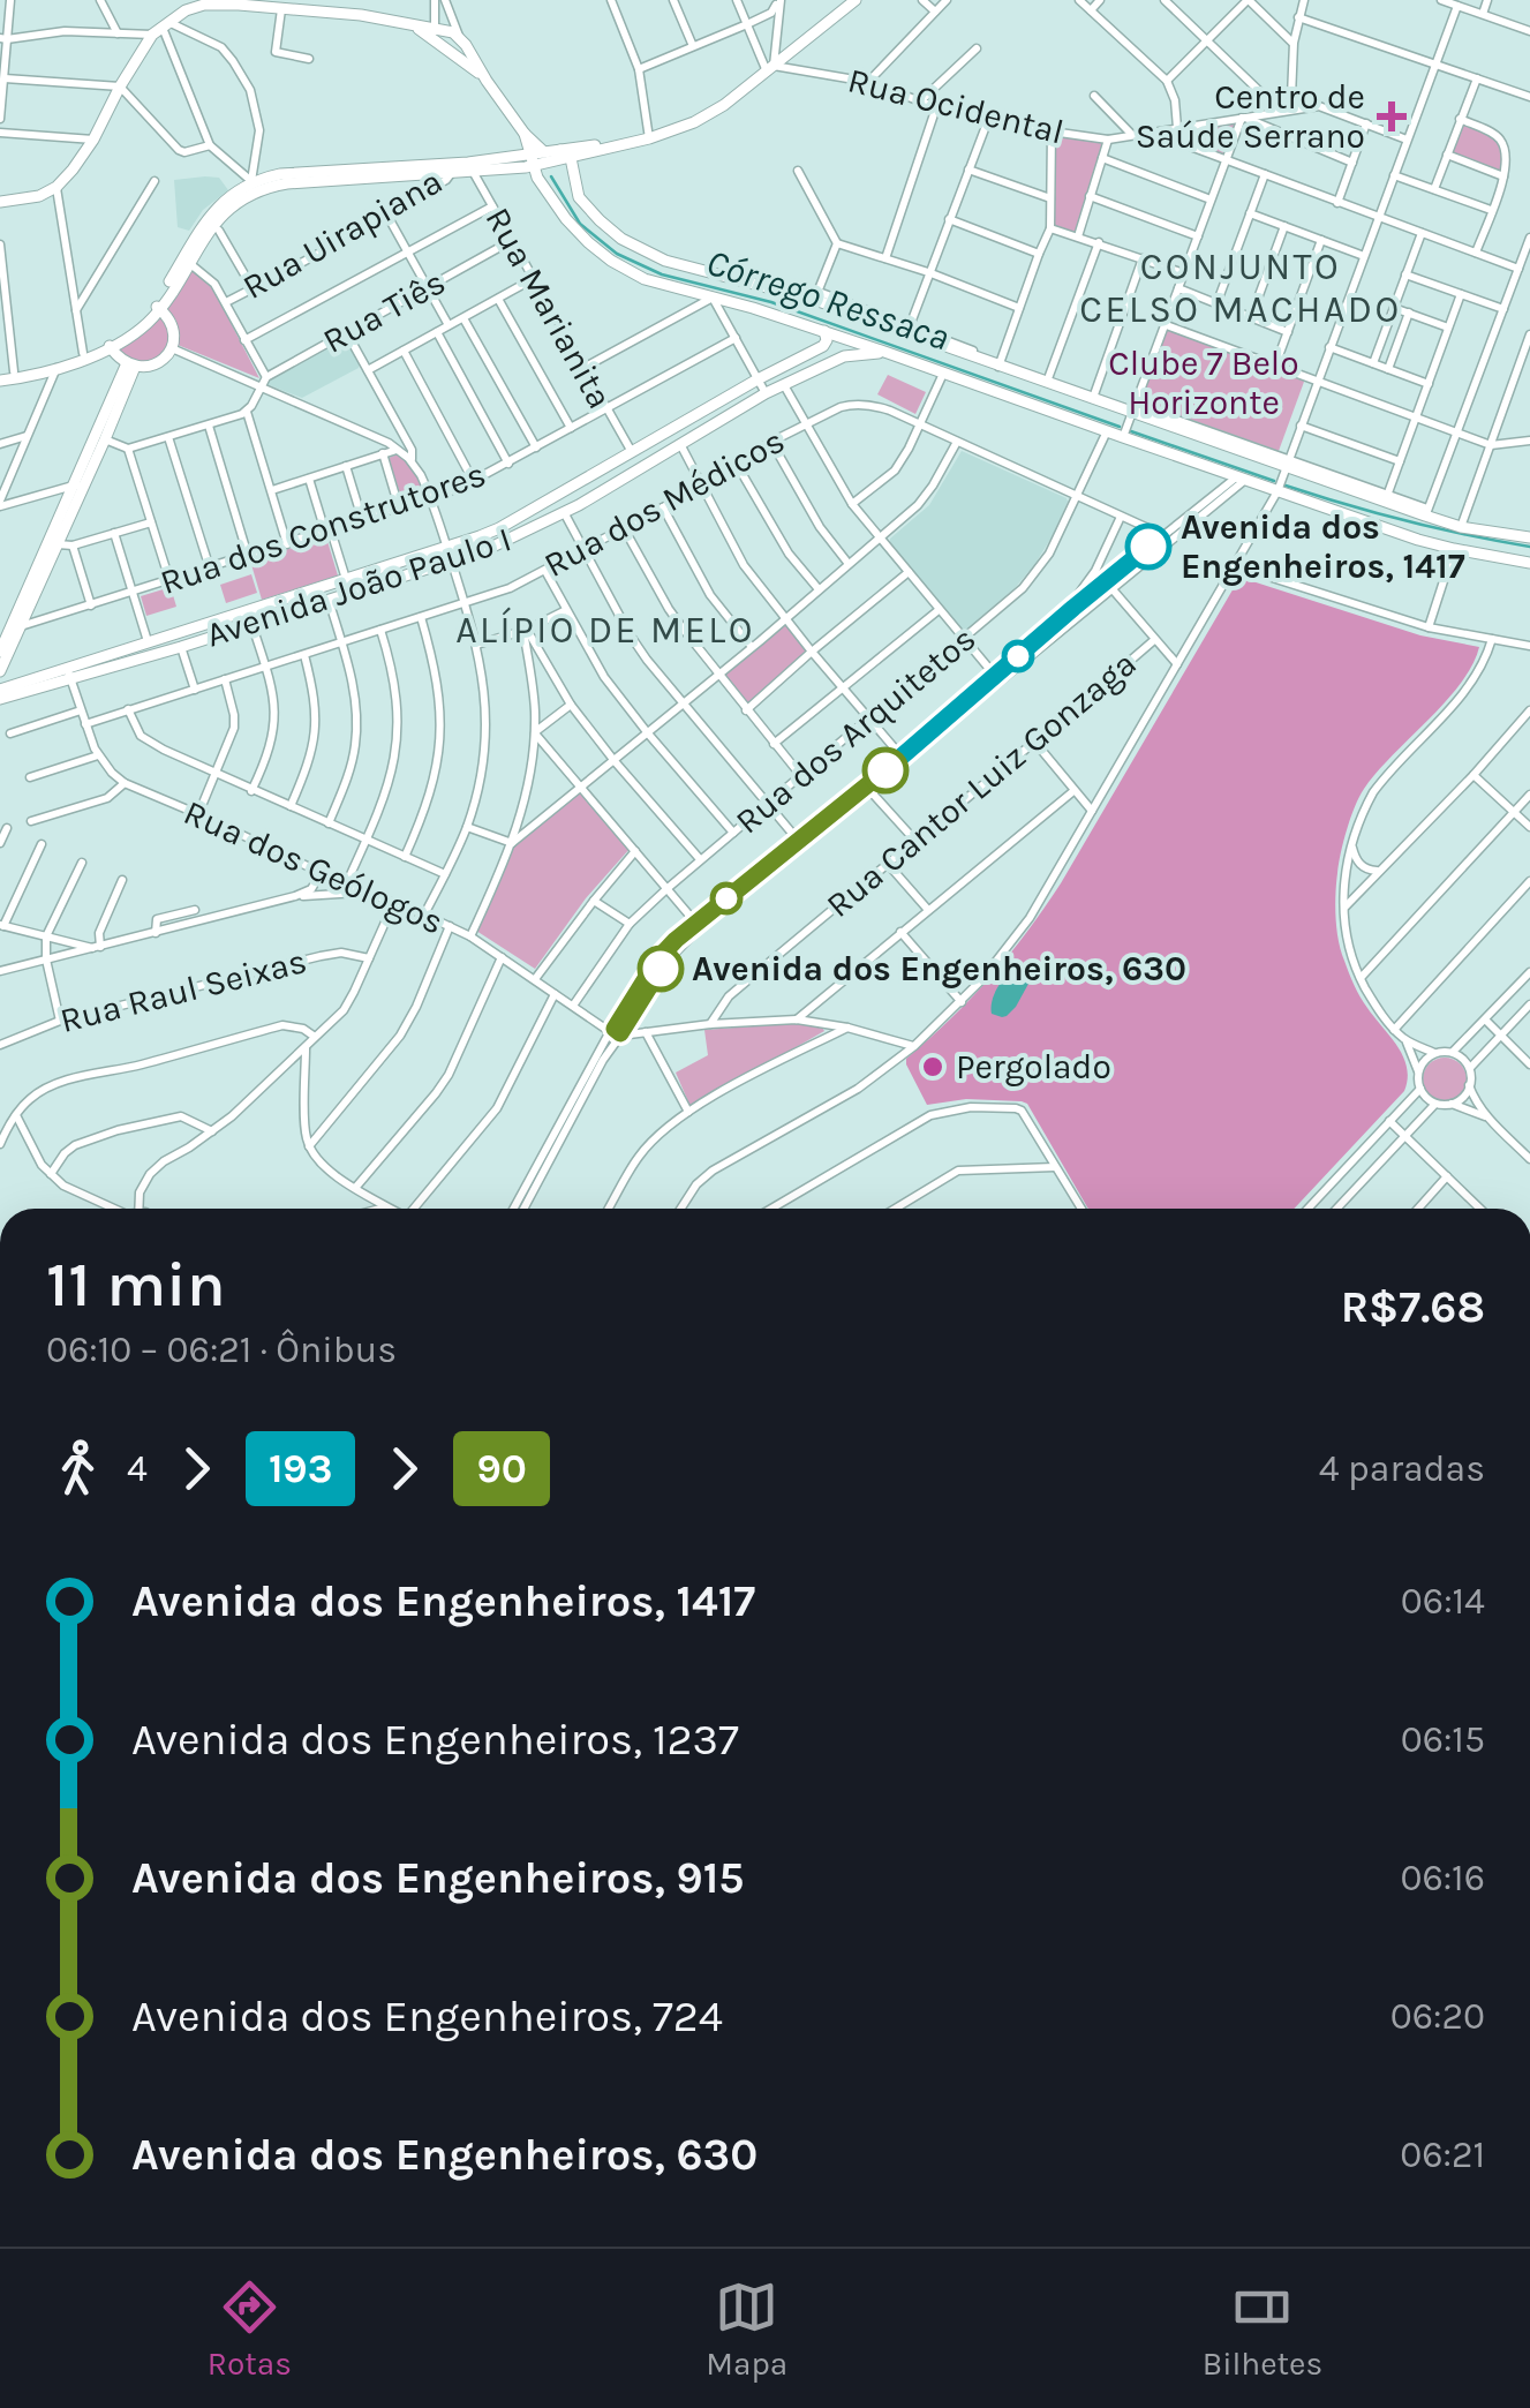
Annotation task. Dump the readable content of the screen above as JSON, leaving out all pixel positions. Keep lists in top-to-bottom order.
{
  "streets": {
    "main road": ["Avenida João Paulo I"],
    "street": [
      "Rua Ocidental",
      "Rua Uirapiana",
      "Rua Marianita",
      "Rua Tiês",
      "Rua dos Médicos",
      "Rua dos Construtores",
      "Rua dos Arquitetos",
      "Rua Cantor Luiz Gonzaga",
      "Rua dos Geólogos",
      "Rua Raul Seixas"
    ]
  },
  "crossings": [
    ["Rua Marianita", "Rua Tiês"],
    ["Rua Marianita", "Rua dos Construtores"],
    ["Rua Marianita", "Avenida João Paulo I"],
    ["Rua dos Médicos", "Rua dos Arquitetos"],
    ["Rua dos Médicos", "Rua dos Geólogos"],
    ["Avenida João Paulo I", "Rua dos Geólogos"],
    ["Rua dos Arquitetos", "Rua dos Geólogos"]
  ],
  "districts": ["CONJUNTO CELSO MACHADO", "ALÍPIO DE MELO"],
  "water": ["Córrego Ressaca"],
  "parks": ["Clube 7 Belo Horizonte"],
  "places": {
    "health": ["Centro de Saúde Serrano"],
    "other": ["Avenida dos Engenheiros, 1417", "Avenida dos Engenheiros, 630", "Pergolado"]
  },
  "lines": ["bus line 193", "bus line 90"],
  "page": {
    "heading": ["11 min", "06:10 – 06:21 · Ônibus", "R$7.68"],
    "legs": [
      "4",
      "193",
      "90",
      "4 paradas"
    ],
    "list": [
      {
        "name": "Avenida dos Engenheiros, 1417",
        "value": "06:14"
      },
      {
        "name": "Avenida dos Engenheiros, 1237",
        "value": "06:15"
      },
      {
        "name": "Avenida dos Engenheiros, 915",
        "value": "06:16"
      },
      {
        "name": "Avenida dos Engenheiros, 724",
        "value": "06:20"
      },
      {
        "name": "Avenida dos Engenheiros, 630",
        "value": "06:21"
      }
    ],
    "tabs": ["Rotas", "Mapa", "Bilhetes"]
  }
}
